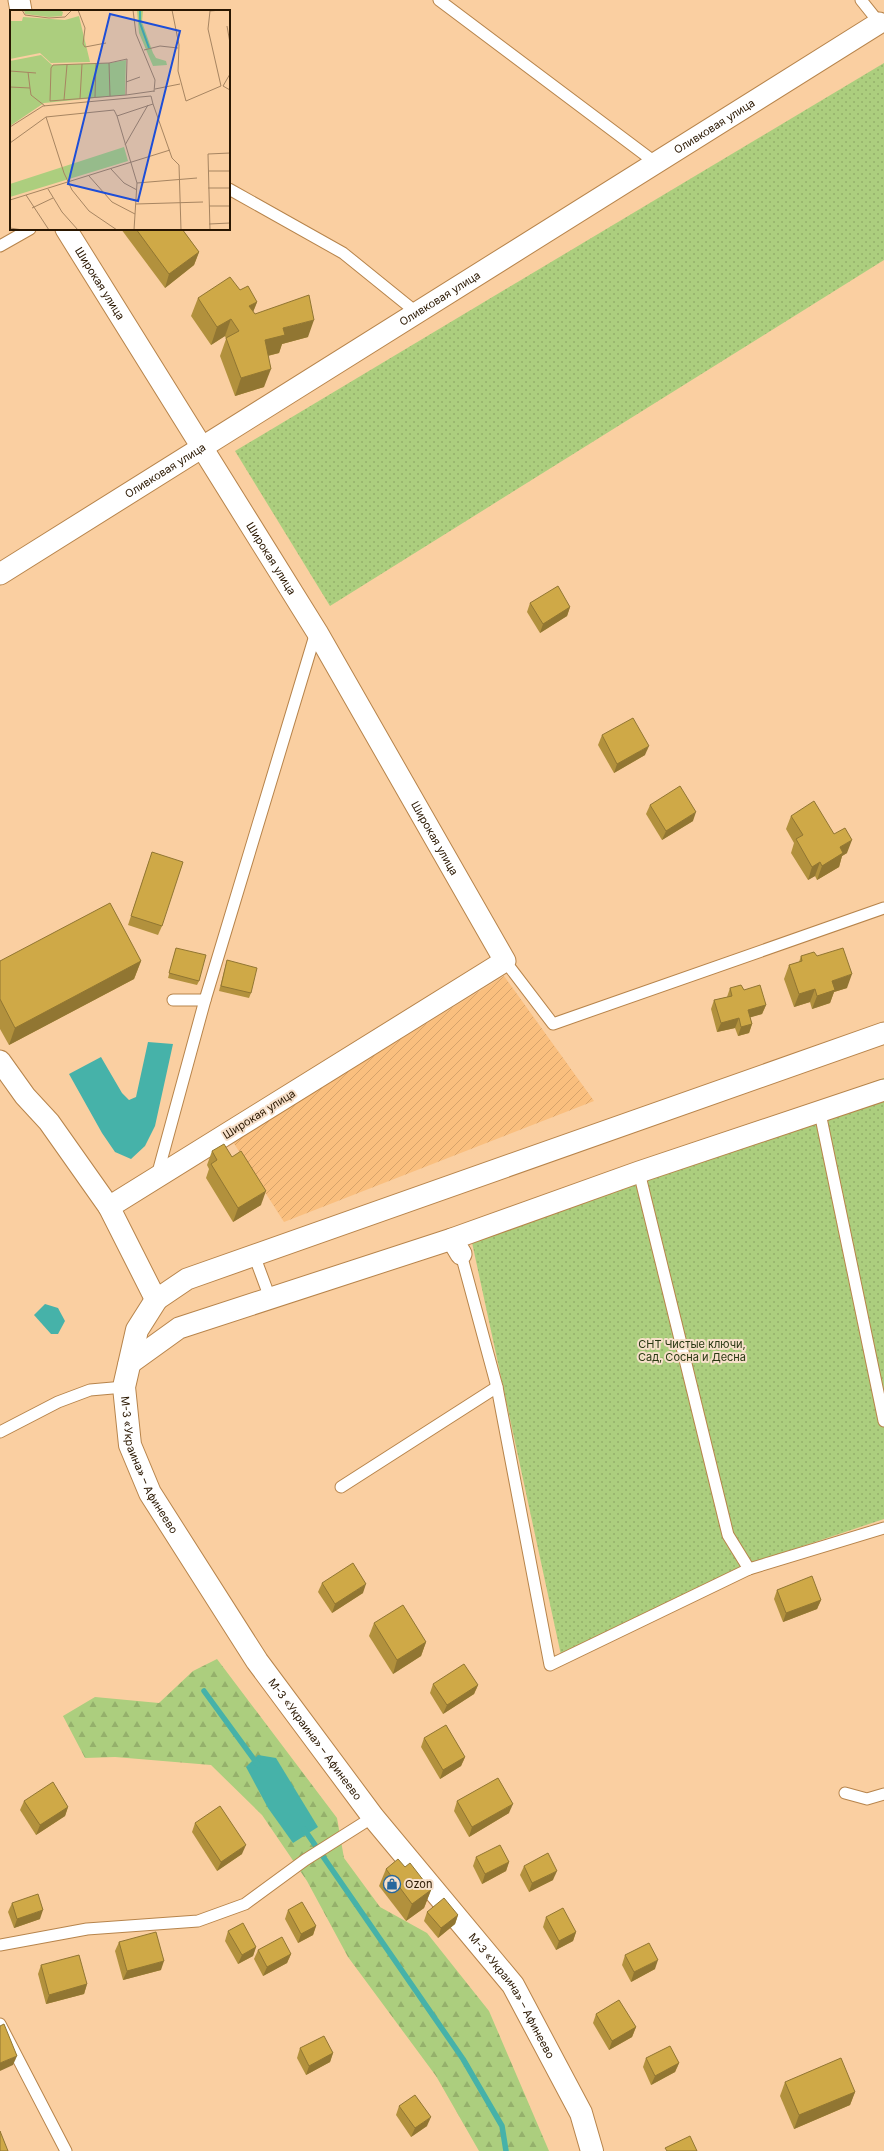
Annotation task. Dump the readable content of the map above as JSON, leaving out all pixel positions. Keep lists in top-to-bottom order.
{
  "streets": {
    "street": ["Оливковая улица", "Широкая улица", "М-3 «Украина» – Афинеево"]
  },
  "crossings": [
    ["Оливковая улица", "Широкая улица"]
  ],
  "parks": ["СНТ Чистые ключи, Сад, Сосна и Десна"],
  "places": {
    "shop": ["Ozon"]
  }
}
